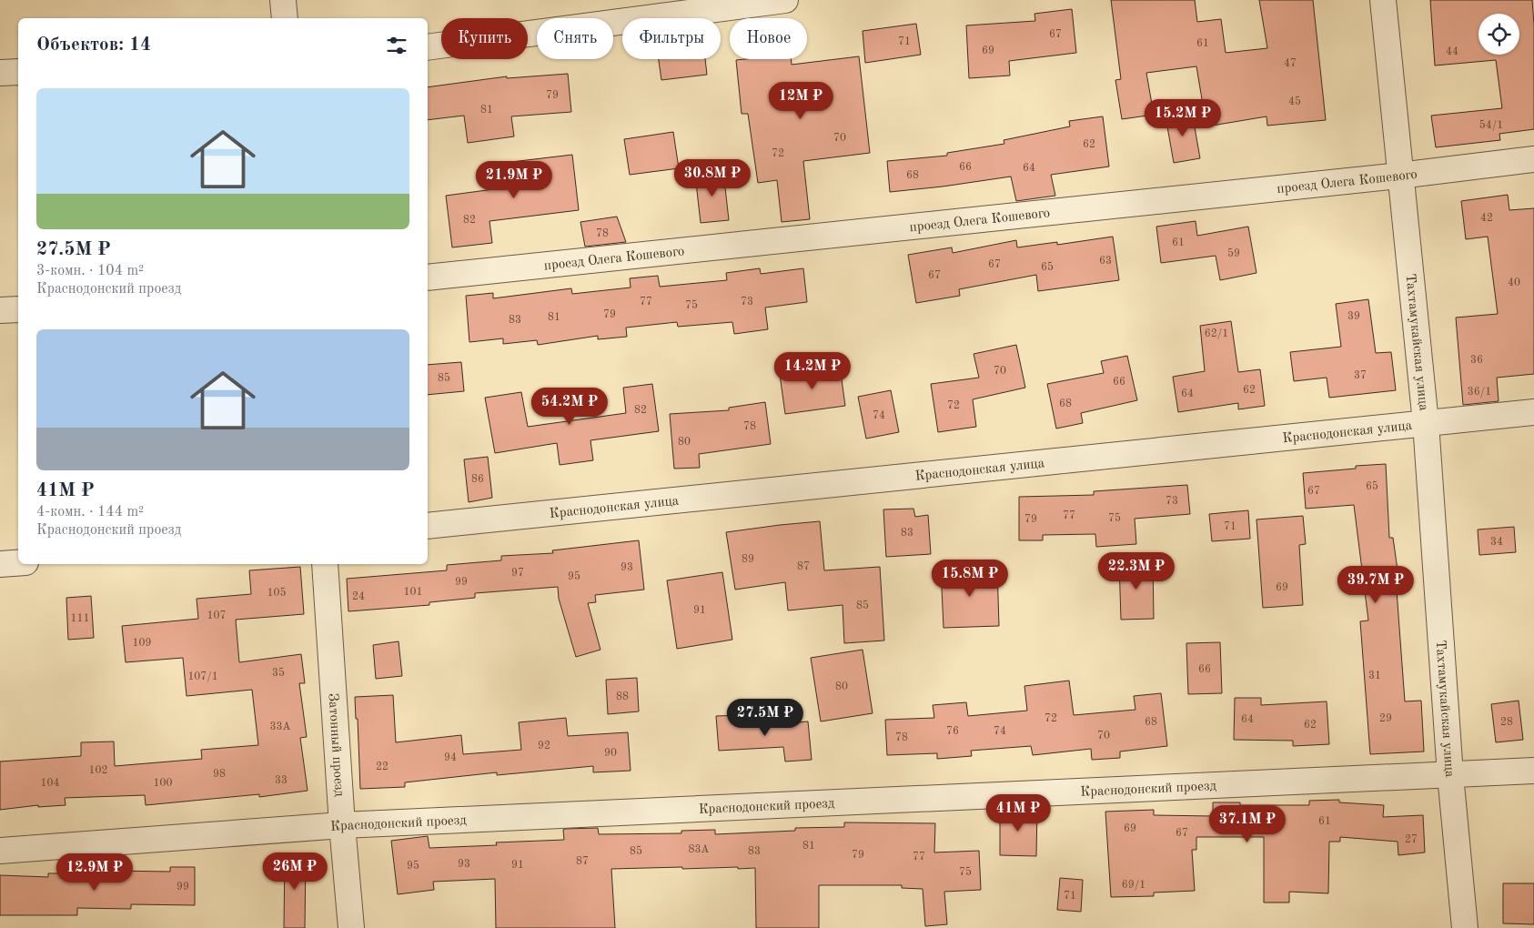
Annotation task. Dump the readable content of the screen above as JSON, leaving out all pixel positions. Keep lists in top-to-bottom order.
{
  "streets": {
    "street": [
      "проезд Олега Кошевого",
      "Тахтамукайская улица",
      "Краснодонская улица",
      "Затонный проезд",
      "Краснодонский проезд"
    ]
  },
  "crossings": [
    ["проезд Олега Кошевого", "Тахтамукайская улица"],
    ["Тахтамукайская улица", "Краснодонская улица"],
    ["Тахтамукайская улица", "Краснодонский проезд"],
    ["Затонный проезд", "Краснодонский проезд"]
  ],
  "house_numbers": [
    "67",
    "71",
    "61",
    "69",
    "44",
    "47",
    "79",
    "45",
    "81",
    "54/1",
    "70",
    "62",
    "72",
    "66",
    "64",
    "68",
    "42",
    "82",
    "78",
    "61",
    "59",
    "63",
    "67",
    "65",
    "67",
    "40",
    "77",
    "73",
    "75",
    "79",
    "39",
    "81",
    "83",
    "62/1",
    "36",
    "70",
    "37",
    "85",
    "66",
    "62",
    "36/1",
    "64",
    "68",
    "72",
    "82",
    "74",
    "78",
    "80",
    "86",
    "65",
    "67",
    "73",
    "77",
    "75",
    "79",
    "71",
    "83",
    "34",
    "89",
    "87",
    "93",
    "97",
    "95",
    "99",
    "69",
    "101",
    "105",
    "24",
    "85",
    "91",
    "107",
    "111",
    "109",
    "66",
    "35",
    "31",
    "107/1",
    "80",
    "88",
    "72",
    "29",
    "64",
    "68",
    "28",
    "62",
    "33А",
    "76",
    "74",
    "70",
    "78",
    "92",
    "90",
    "94",
    "22",
    "102",
    "98",
    "33",
    "104",
    "100",
    "61",
    "69",
    "67",
    "27",
    "81",
    "83А",
    "85",
    "83",
    "79",
    "77",
    "87",
    "93",
    "91",
    "95",
    "75",
    "69/1",
    "99",
    "71"
  ],
  "page": {
    "chip": [
      "Купить",
      "Снять",
      "Фильтры",
      "Новое"
    ],
    "heading": "Объектов: 14",
    "list": [
      {
        "name": "27.5M ₽",
        "note": "3-комн. · 104 m² · Краснодонский проезд"
      },
      {
        "name": "41M ₽",
        "note": "4-комн. · 144 m² · Краснодонский проезд"
      }
    ],
    "price": [
      "12M ₽",
      "15.2M ₽",
      "30.8M ₽",
      "21.9M ₽",
      "14.2M ₽",
      "54.2M ₽",
      "22.3M ₽",
      "15.8M ₽",
      "39.7M ₽",
      "27.5M ₽",
      "41M ₽",
      "37.1M ₽",
      "26M ₽",
      "12.9M ₽"
    ]
  }
}
